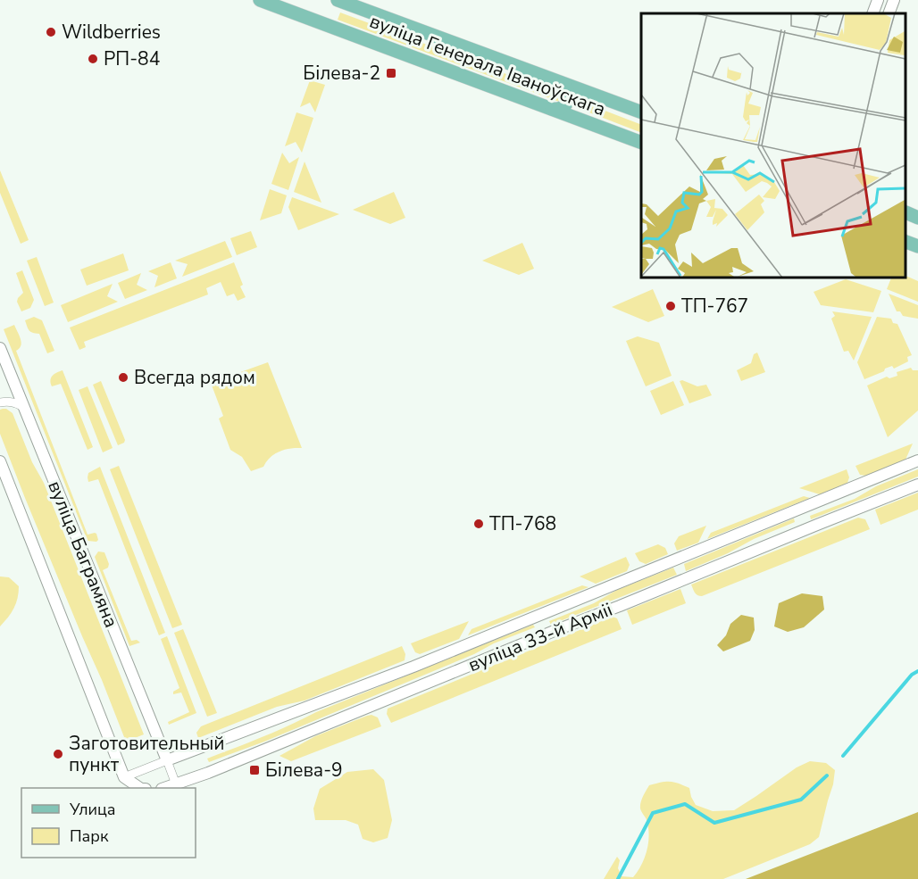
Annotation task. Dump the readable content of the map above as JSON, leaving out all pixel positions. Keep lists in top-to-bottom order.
{
  "streets": {
    "main road": ["вуліца Генерала Іваноўскага"],
    "street": ["вуліца Баграмяна", "вуліца 33-й Арміі"]
  },
  "crossings": [
    ["вуліца Баграмяна", "вуліца 33-й Арміі"]
  ],
  "places": {
    "other": [
      "Wildberries",
      "РП-84",
      "ТП-767",
      "Всегда рядом",
      "ТП-768",
      "Заготовительный пункт"
    ],
    "transit": ["Білева-2", "Білева-9"]
  },
  "legend": ["Улица", "Парк"]
}
